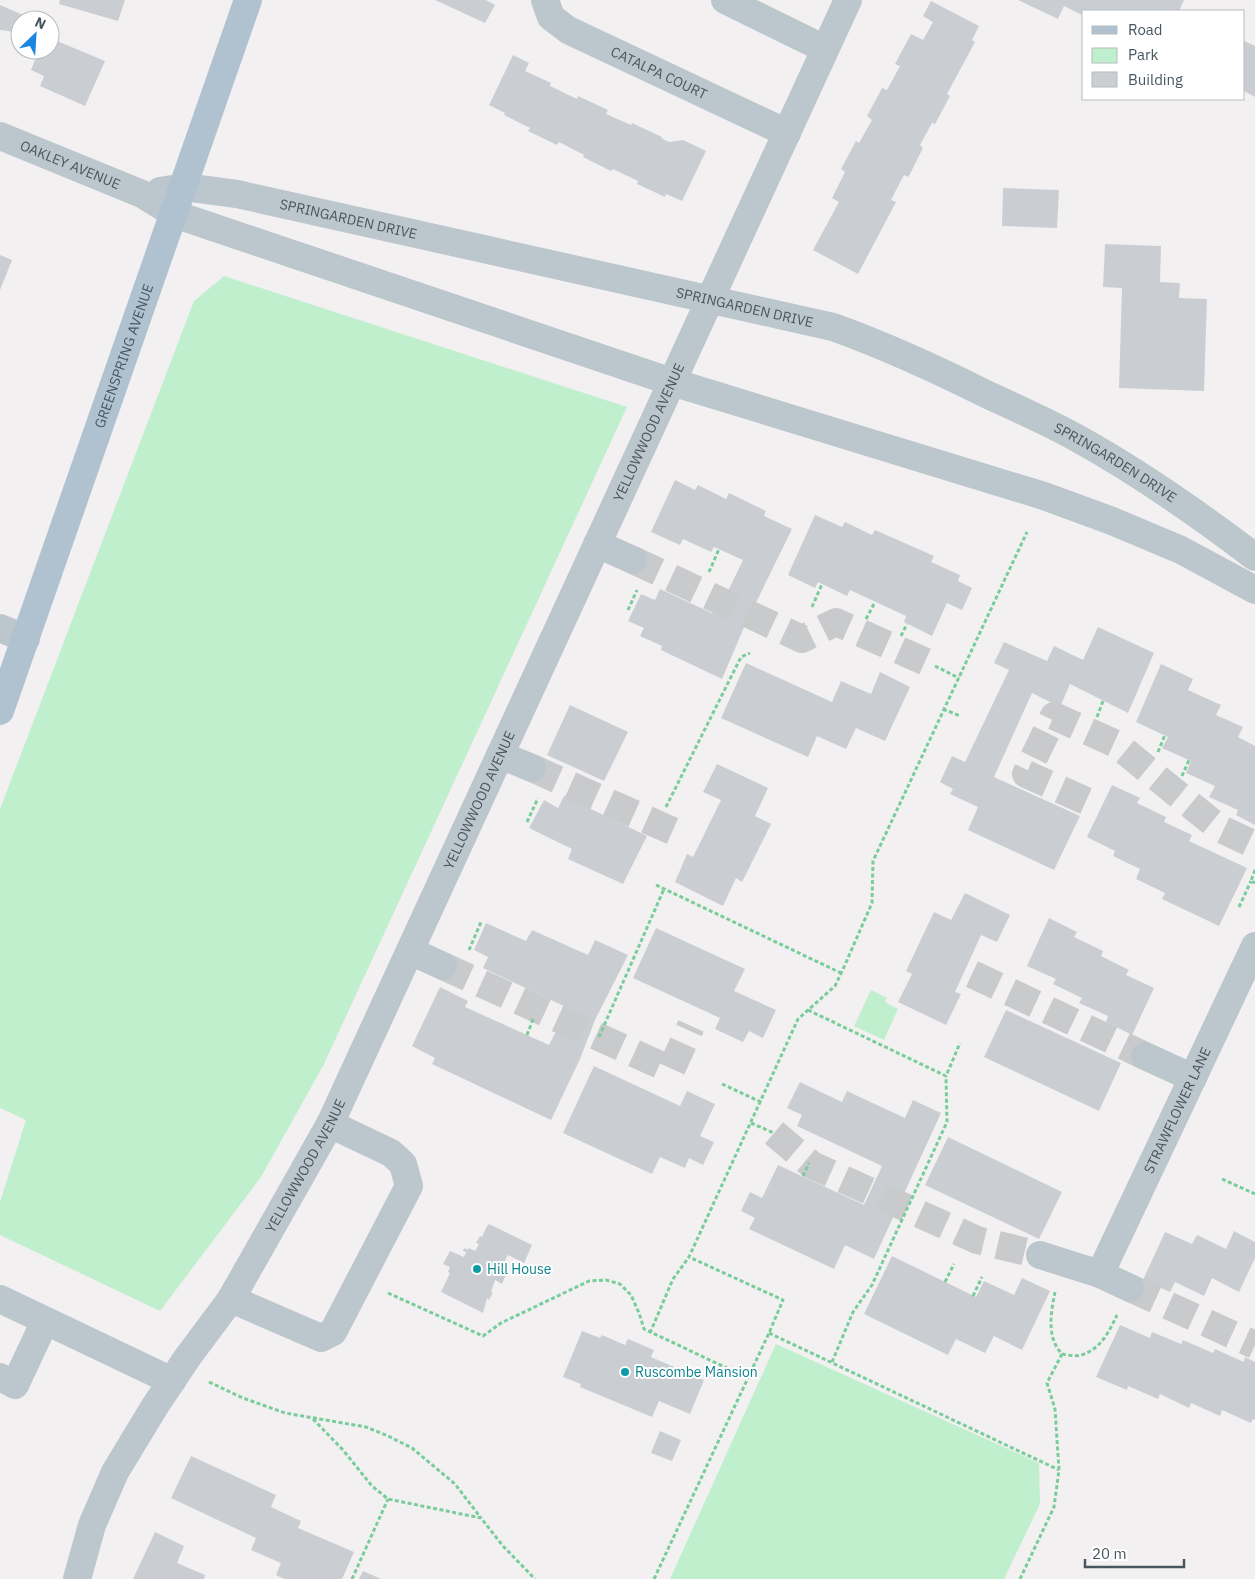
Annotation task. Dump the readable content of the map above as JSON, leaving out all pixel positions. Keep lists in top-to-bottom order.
{
  "streets": {
    "main road": ["GREENSPRING AVENUE"],
    "street": [
      "CATALPA COURT",
      "OAKLEY AVENUE",
      "SPRINGARDEN DRIVE",
      "YELLOWWOOD AVENUE",
      "STRAWFLOWER LANE"
    ]
  },
  "crossings": [
    ["CATALPA COURT", "YELLOWWOOD AVENUE"],
    ["OAKLEY AVENUE", "GREENSPRING AVENUE"],
    ["SPRINGARDEN DRIVE", "GREENSPRING AVENUE"],
    ["SPRINGARDEN DRIVE", "YELLOWWOOD AVENUE"]
  ],
  "places": ["Hill House", "Ruscombe Mansion"],
  "legend": ["Road", "Park", "Building"],
  "scale_bar": "20 m",
  "north": "top right"
}
